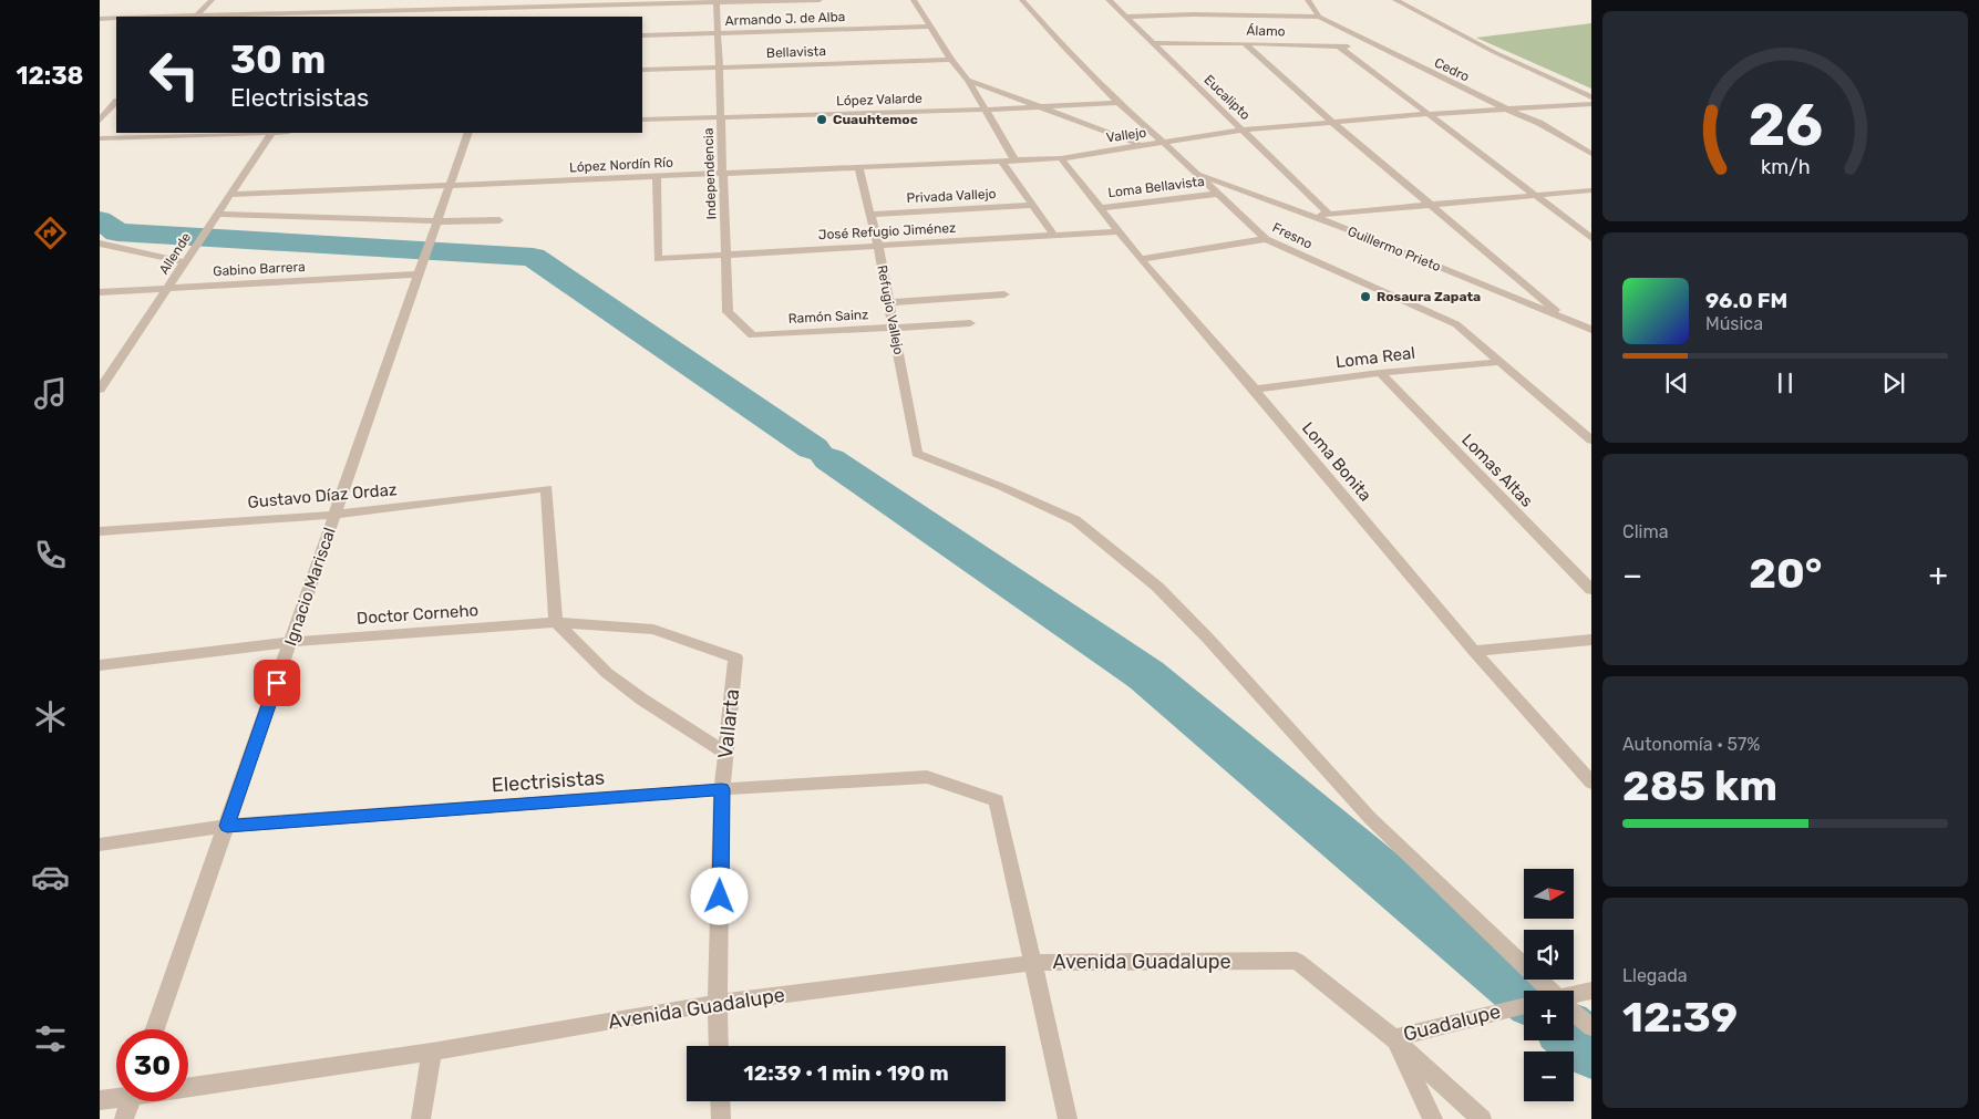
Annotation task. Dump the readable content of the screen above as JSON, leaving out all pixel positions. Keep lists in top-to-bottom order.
{
  "streets": {
    "street": [
      "Armando J. de Alba",
      "Álamo",
      "Bellavista",
      "Cedro",
      "Eucalipto",
      "López Valarde",
      "Vallejo",
      "López Nordín Río",
      "Independencia",
      "Loma Bellavista",
      "Privada Vallejo",
      "José Refugio Jiménez",
      "Fresno",
      "Guillermo Prieto",
      "Allende",
      "Gabino Barrera",
      "Refugio Vallejo",
      "Ramón Sainz",
      "Loma Real",
      "Loma Bonita",
      "Lomas Altas",
      "Gustavo Díaz Ordaz",
      "Ignacio Mariscal",
      "Doctor Corneho",
      "Vallarta",
      "Electrisistas",
      "Avenida Guadalupe",
      "Guadalupe"
    ]
  },
  "crossings": [
    ["Armando J. de Alba", "Independencia"],
    ["Álamo", "Cedro"],
    ["Álamo", "Eucalipto"],
    ["Bellavista", "Independencia"],
    ["Cedro", "Vallejo"],
    ["Eucalipto", "Vallejo"],
    ["López Valarde", "Independencia"],
    ["López Valarde", "Fresno"],
    ["Vallejo", "López Nordín Río"],
    ["Vallejo", "Fresno"],
    ["Vallejo", "Loma Bonita"],
    ["López Nordín Río", "Independencia"],
    ["López Nordín Río", "José Refugio Jiménez"],
    ["López Nordín Río", "Allende"],
    ["López Nordín Río", "Refugio Vallejo"],
    ["López Nordín Río", "Ignacio Mariscal"],
    ["Independencia", "José Refugio Jiménez"],
    ["Independencia", "Ramón Sainz"],
    ["Loma Bellavista", "Fresno"],
    ["Loma Bellavista", "Loma Bonita"],
    ["Privada Vallejo", "Refugio Vallejo"],
    ["José Refugio Jiménez", "Refugio Vallejo"],
    ["José Refugio Jiménez", "Loma Bonita"],
    ["Fresno", "Guillermo Prieto"],
    ["Fresno", "Loma Real"],
    ["Allende", "Gabino Barrera"],
    ["Gabino Barrera", "Ignacio Mariscal"],
    ["Refugio Vallejo", "Ramón Sainz"],
    ["Loma Real", "Loma Bonita"],
    ["Loma Real", "Lomas Altas"],
    ["Gustavo Díaz Ordaz", "Ignacio Mariscal"],
    ["Gustavo Díaz Ordaz", "Doctor Corneho"],
    ["Ignacio Mariscal", "Doctor Corneho"],
    ["Ignacio Mariscal", "Electrisistas"],
    ["Doctor Corneho", "Vallarta"],
    ["Vallarta", "Electrisistas"],
    ["Vallarta", "Avenida Guadalupe"],
    ["Electrisistas", "Avenida Guadalupe"],
    ["Avenida Guadalupe", "Guadalupe"]
  ],
  "places": ["Cuauhtemoc", "Rosaura Zapata"],
  "north": "right",
  "page": {
    "tabs": "12:38",
    "turn": ["30 m", "Electrisistas"],
    "song": ["96.0 FM", "Música"],
    "tile": [
      "Clima",
      ["Autonomía · 57%", "285 km"],
      ["Llegada", "12:39"]
    ],
    "heat": ["−", "20°", "+"],
    "map_buttons": ["+", "−"],
    "limit": "30",
    "trip": "12:39 · 1 min · 190 m",
    "gauge": ["26", "km/h"]
  }
}
